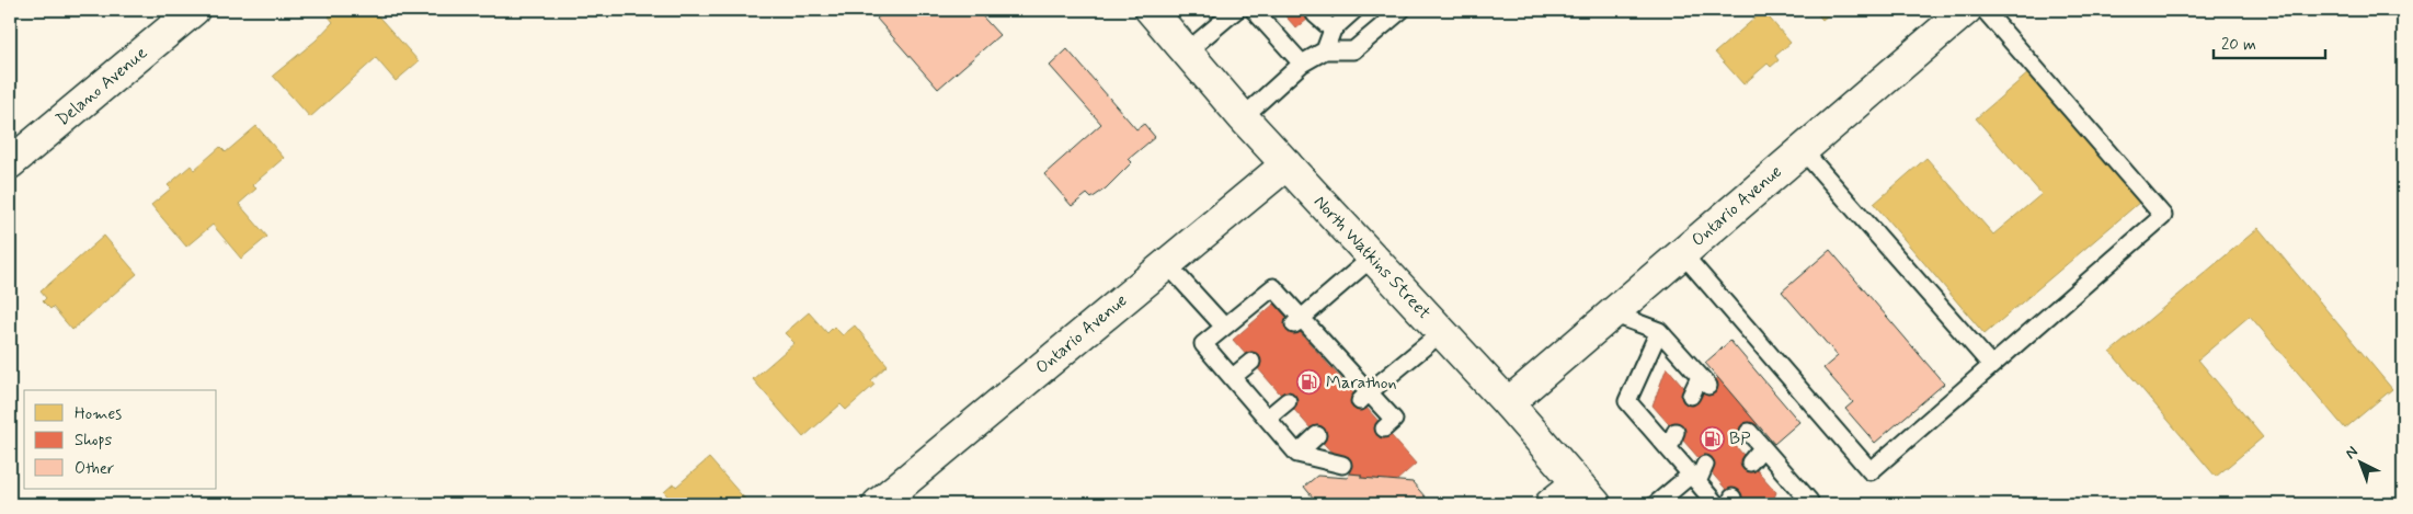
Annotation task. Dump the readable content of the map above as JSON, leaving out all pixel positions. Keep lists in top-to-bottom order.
{
  "streets": {
    "street": ["Delano Avenue", "Ontario Avenue", "North Watkins Street"]
  },
  "crossings": [
    ["Ontario Avenue", "North Watkins Street"]
  ],
  "places": {
    "fuel station": ["Marathon", "BP"]
  },
  "legend": ["Homes", "Shops", "Other"],
  "scale_bar": "20 m",
  "north": "top left"
}
